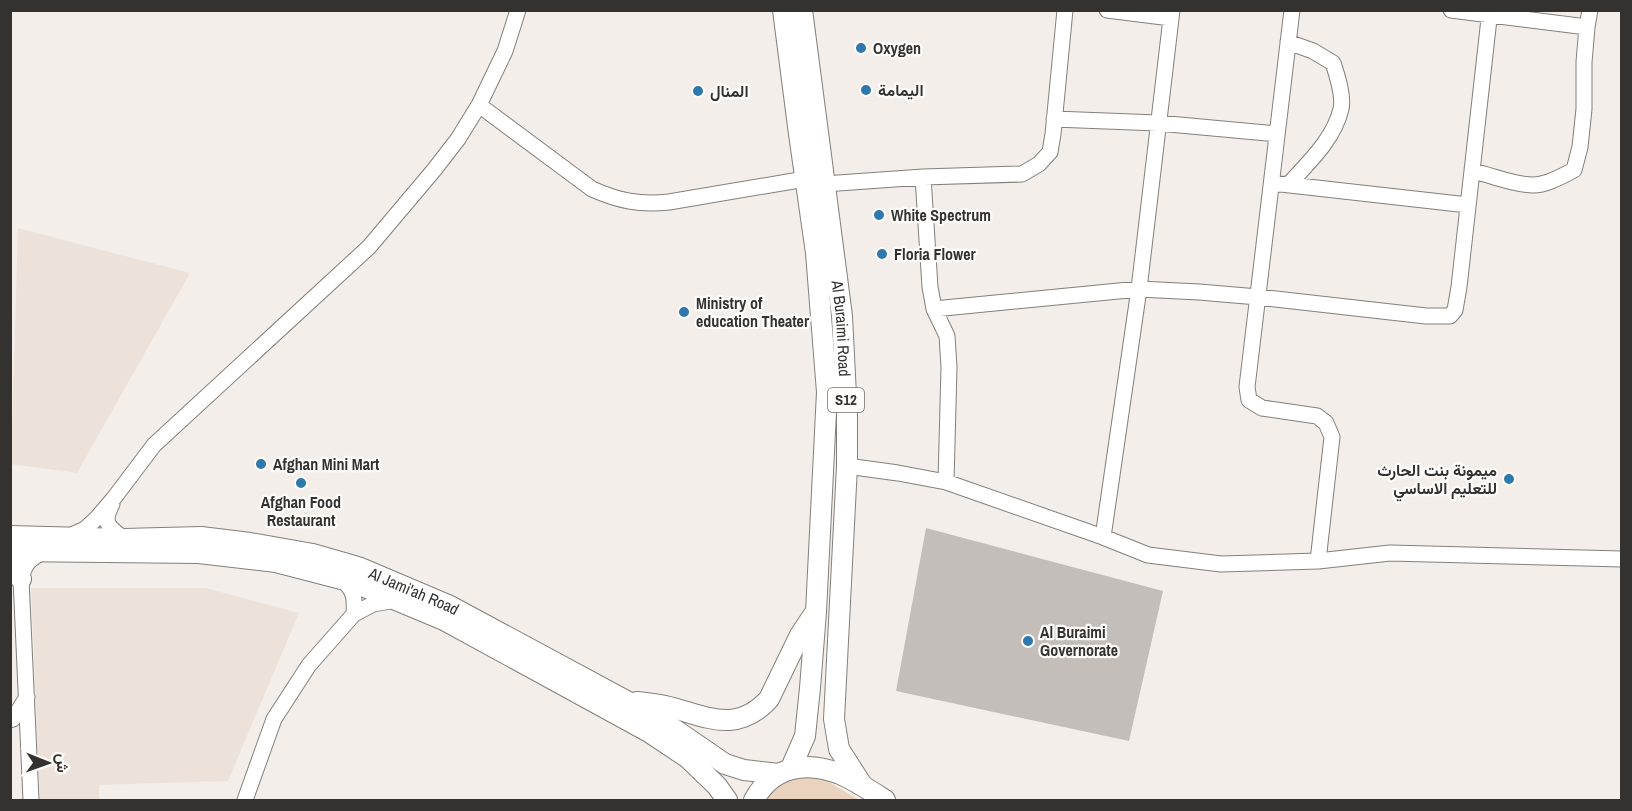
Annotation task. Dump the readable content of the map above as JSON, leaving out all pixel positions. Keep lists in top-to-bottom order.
{
  "streets": {
    "main road": ["Al Buraimi Road", "S12", "Al Jami'ah Road"]
  },
  "crossings": [
    ["Al Buraimi Road", "S12"],
    ["Al Buraimi Road", "Al Jami'ah Road"],
    ["S12", "Al Jami'ah Road"]
  ],
  "places": [
    "Oxygen",
    "اليمامة",
    "المنال",
    "White Spectrum",
    "Floria Flower",
    "Ministry of education Theater",
    "Afghan Mini Mart",
    "ميمونة بنت الحارث للتعليم الاساسي",
    "Afghan Food Restaurant",
    "Al Buraimi Governorate"
  ],
  "north": "right"
}
